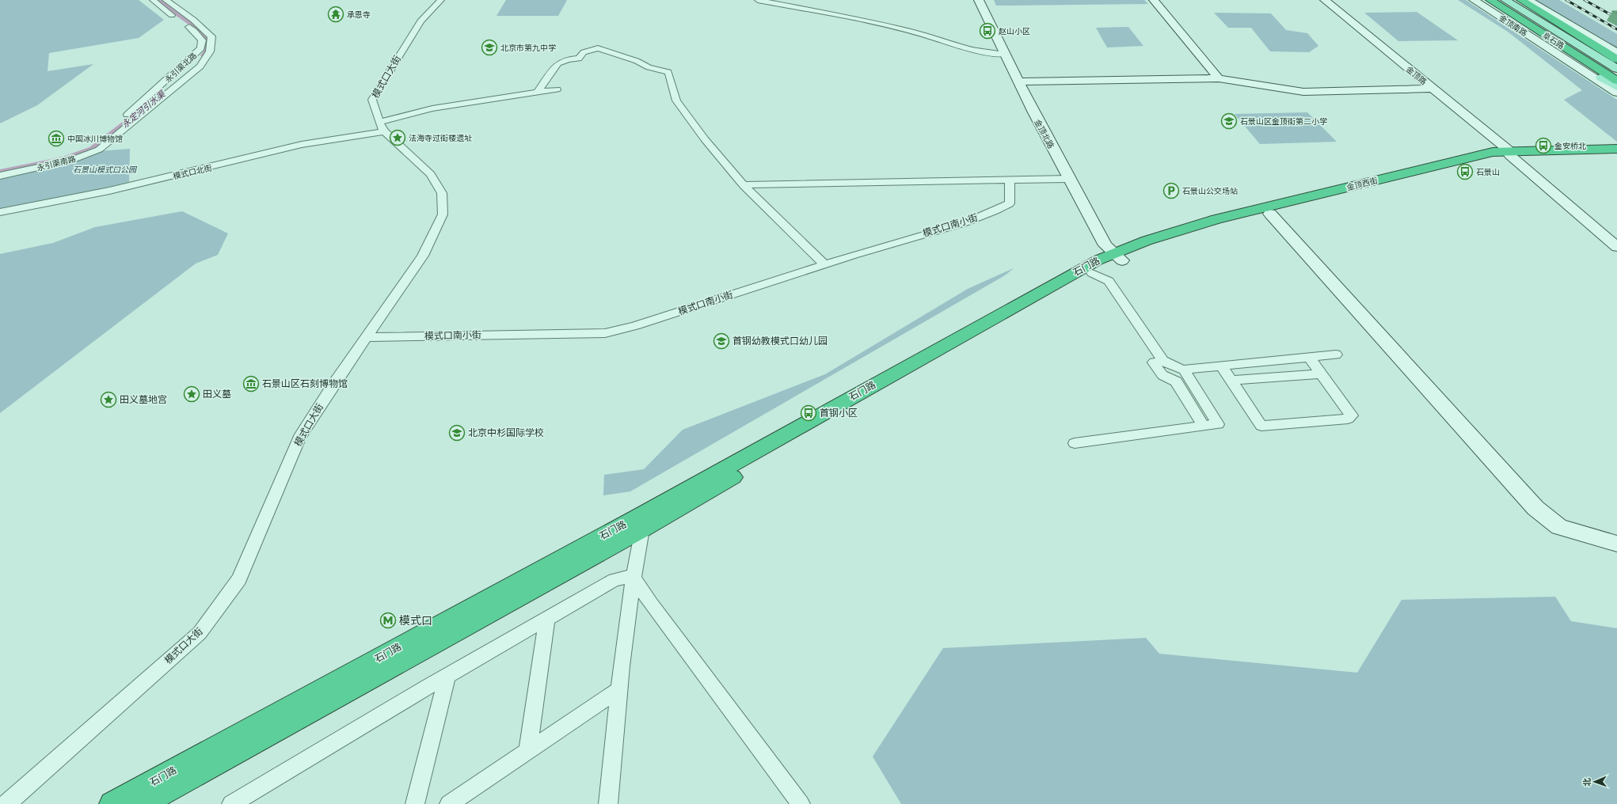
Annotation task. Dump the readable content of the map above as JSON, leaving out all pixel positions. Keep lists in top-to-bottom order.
{
  "streets": {
    "highway": ["阜石路", "金顶西街", "石门路"],
    "main road": ["金顶南路"],
    "street": [
      "永引渠北路",
      "金顶路",
      "模式口大街",
      "金顶北路",
      "永引渠南路",
      "模式口北街",
      "模式口南小街"
    ]
  },
  "crossings": [
    ["金顶南路", "阜石路"],
    ["金顶路", "金顶西街"],
    ["模式口大街", "模式口北街"],
    ["模式口大街", "模式口南小街"],
    ["金顶北路", "金顶西街"],
    ["金顶北路", "石门路"],
    ["金顶西街", "石门路"]
  ],
  "water": ["永定河引水渠"],
  "parks": ["石景山模式口公园"],
  "places": {
    "temple": ["承恩寺"],
    "bus stop": [
      "赵山小区",
      "金安桥北",
      "石景山",
      "首钢小区"
    ],
    "school or university": [
      "北京市第九中学",
      "石景山区金顶街第二小学",
      "首钢幼教模式口幼儿园",
      "北京中杉国际学校"
    ],
    "place": ["法海寺过街楼遗址", "田义墓", "田义墓地宫"],
    "museum": ["中国冰川博物馆", "石景山区石刻博物馆"],
    "parking": ["石景山公交场站"],
    "metro station": ["模式口"]
  },
  "north": "left"
}
